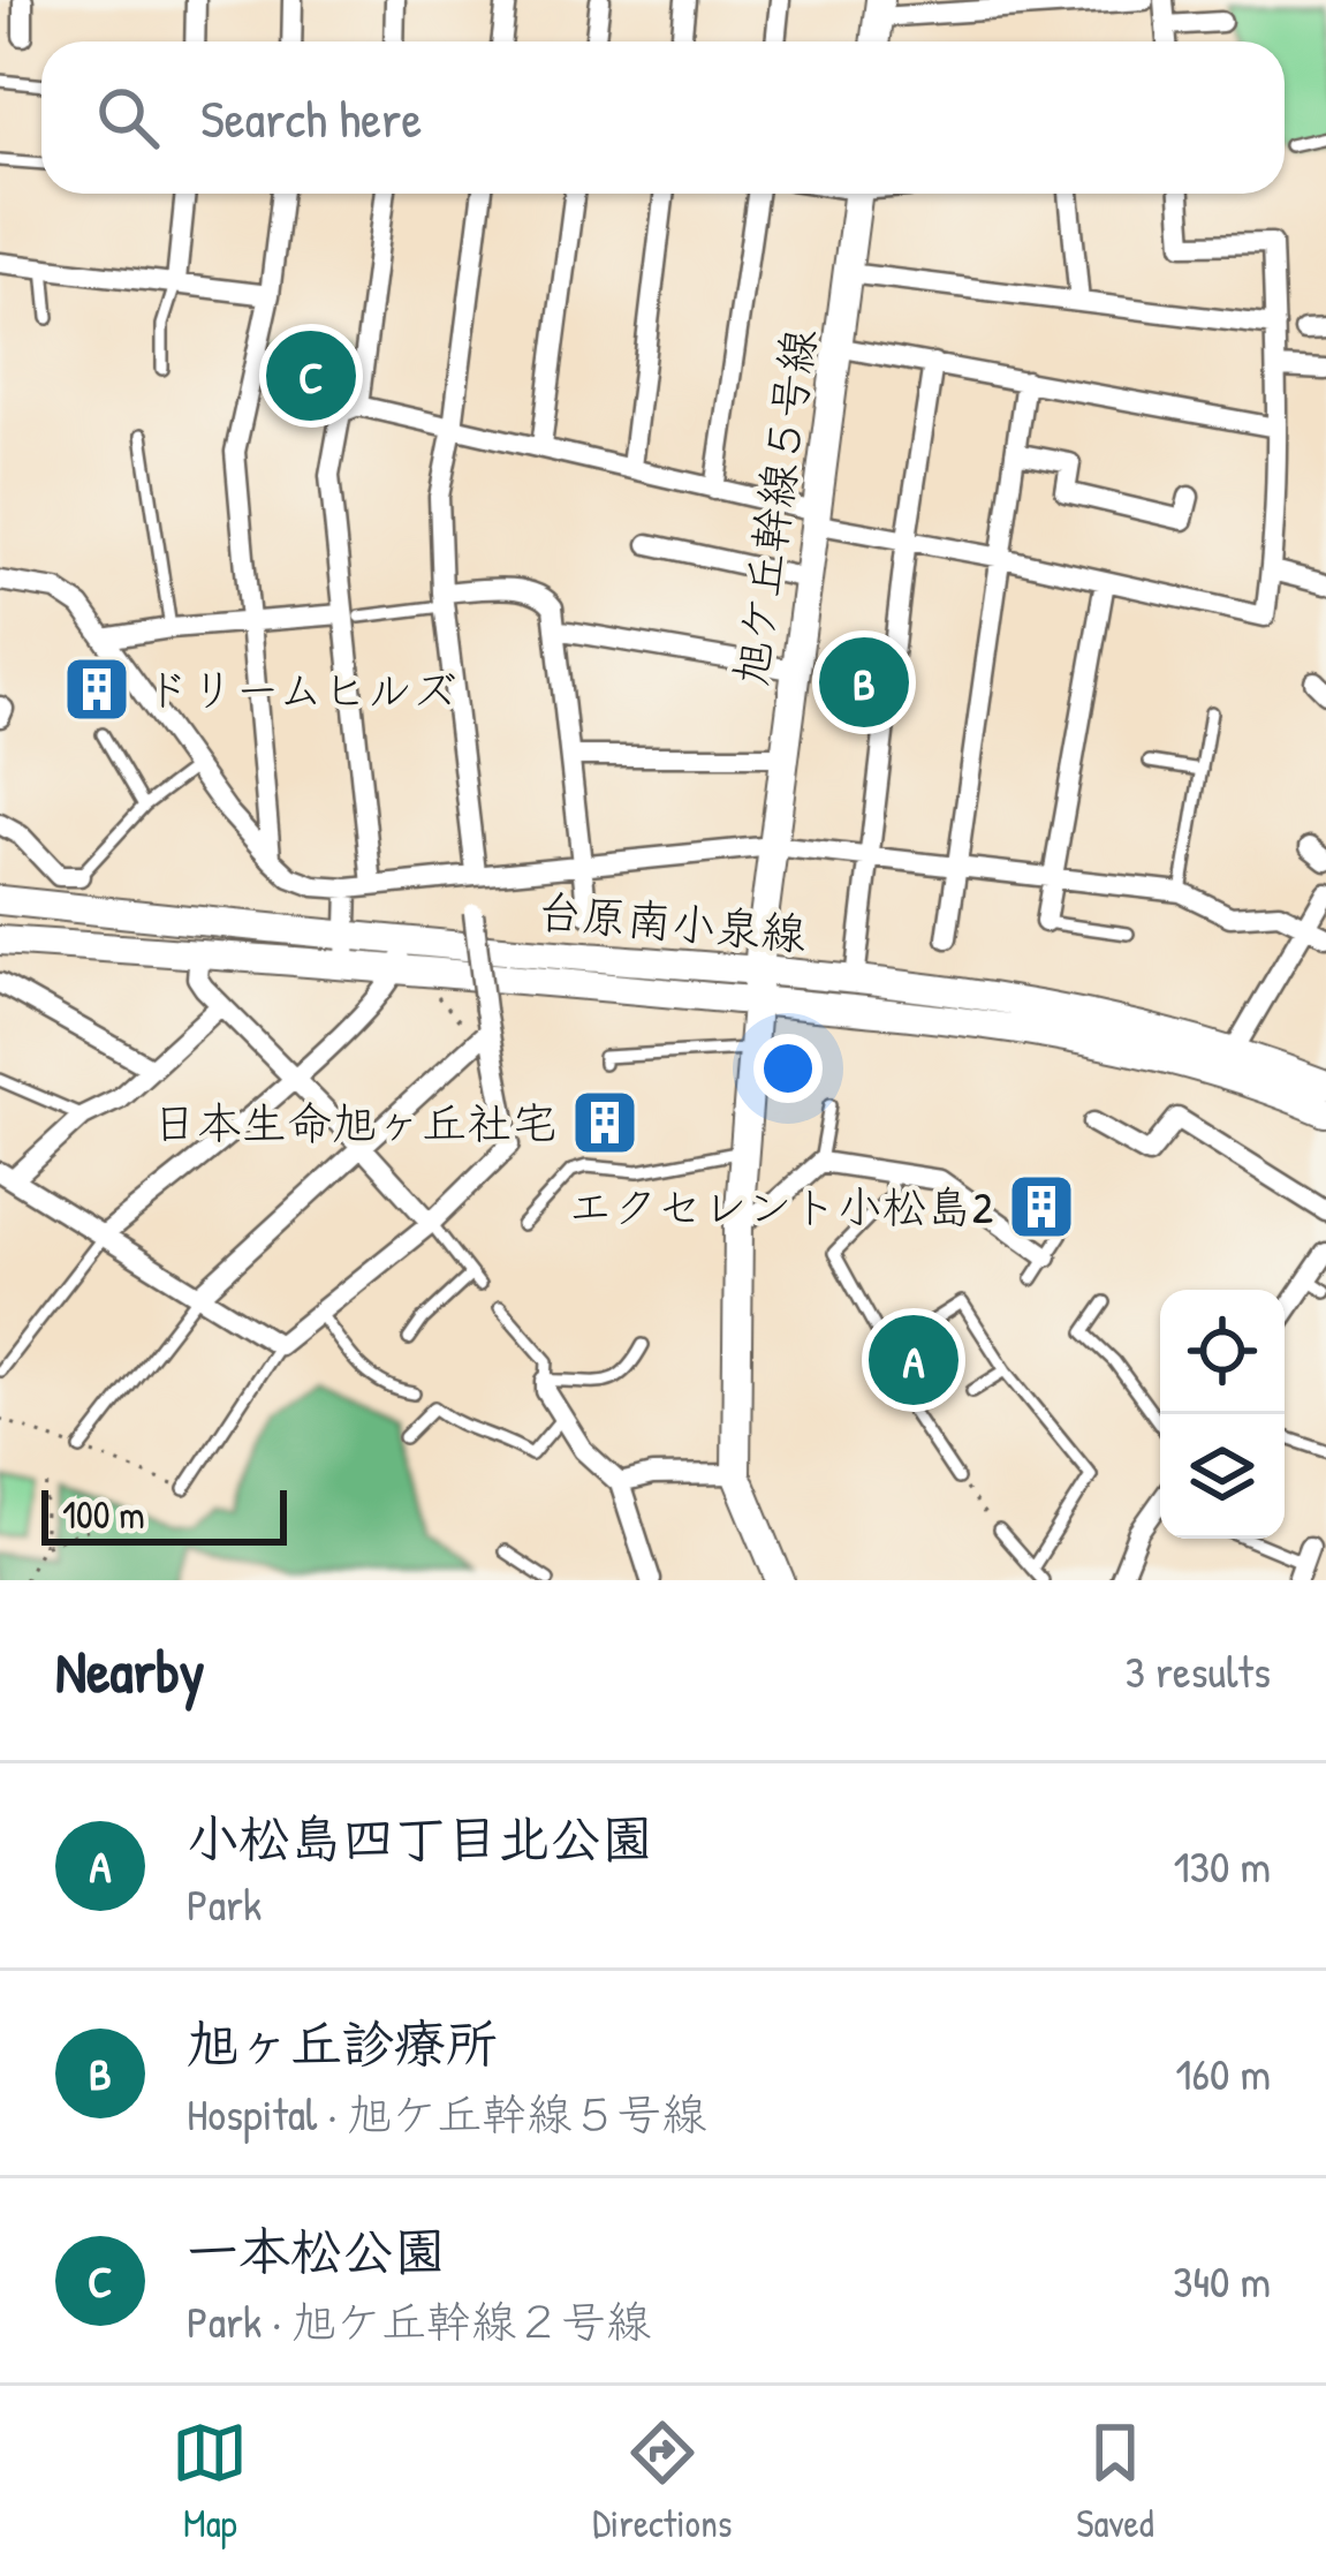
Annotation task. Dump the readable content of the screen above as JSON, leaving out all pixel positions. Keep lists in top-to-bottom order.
{
  "streets": {
    "street": ["旭ケ丘幹線５号線", "台原南小泉線"]
  },
  "crossings": [
    ["旭ケ丘幹線５号線", "台原南小泉線"]
  ],
  "places": {
    "building": ["ドリームヒルズ", "日本生命旭ヶ丘社宅", "エクセレント小松島2"]
  },
  "scale_bar": "100 m",
  "page": {
    "search": "Search here",
    "pins": ["C", "B", "A"],
    "scale": "100 m",
    "heading": ["Nearby", "3 results"],
    "list": [
      {
        "mark": "A",
        "name": "小松島四丁目北公園",
        "note": "Park",
        "value": "130 m"
      },
      {
        "mark": "B",
        "name": "旭ヶ丘診療所",
        "note": "Hospital · 旭ケ丘幹線５号線",
        "value": "160 m"
      },
      {
        "mark": "C",
        "name": "一本松公園",
        "note": "Park · 旭ケ丘幹線２号線",
        "value": "340 m"
      }
    ],
    "nav": ["Map", "Directions", "Saved"]
  }
}
